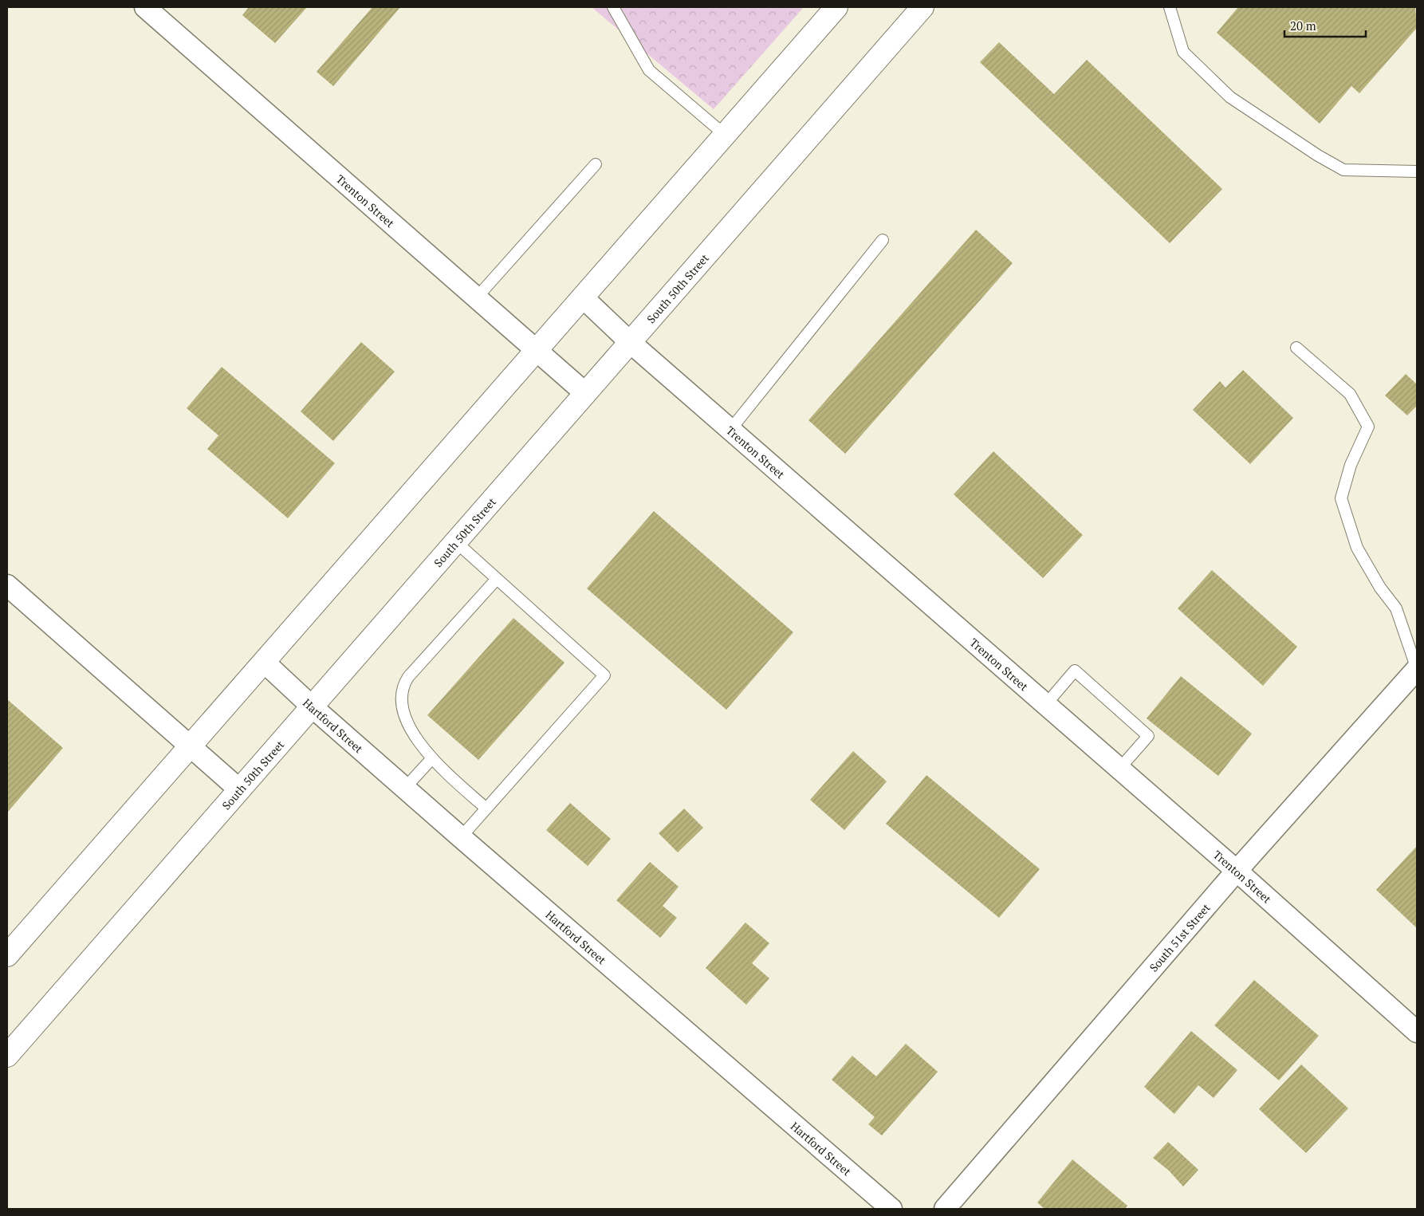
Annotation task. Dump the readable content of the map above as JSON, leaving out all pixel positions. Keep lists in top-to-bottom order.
{
  "streets": {
    "main road": ["South 50th Street"],
    "street": ["Trenton Street", "Hartford Street", "South 51st Street"]
  },
  "crossings": [
    ["Trenton Street", "South 50th Street"],
    ["Trenton Street", "South 51st Street"],
    ["South 50th Street", "Hartford Street"]
  ],
  "scale_bar": "20 m"
}
